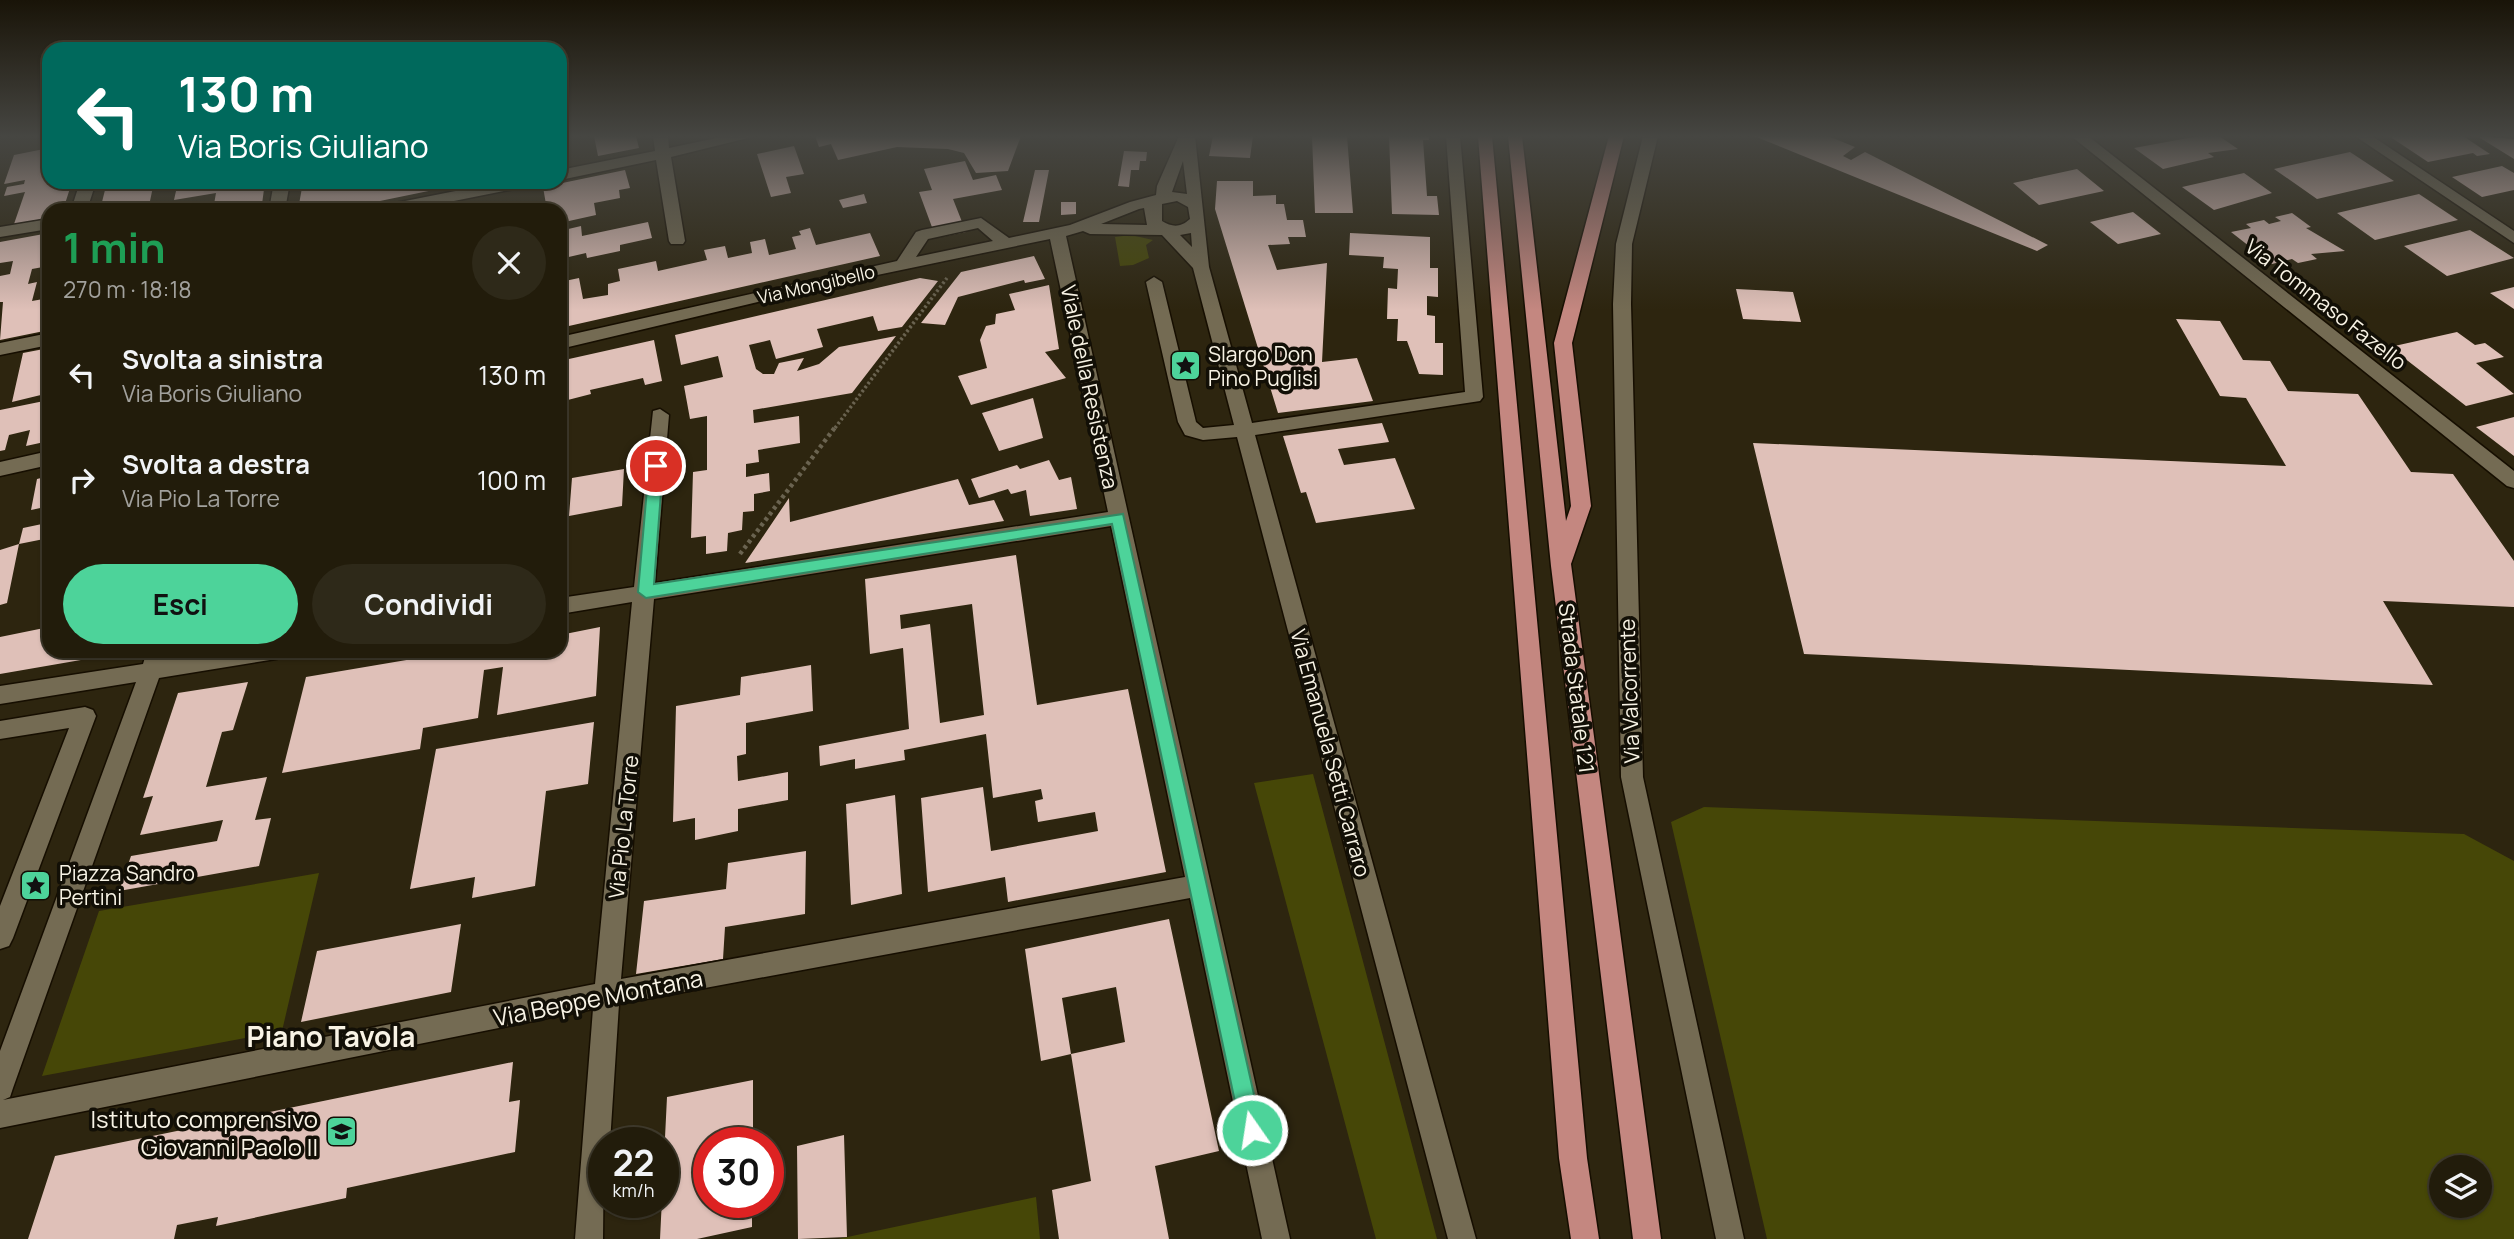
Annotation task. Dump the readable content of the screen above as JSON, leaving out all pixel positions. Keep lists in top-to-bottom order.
{
  "streets": {
    "main road": ["Strada Statale 121"],
    "street": [
      "Via Mongibello",
      "Via Tommaso Fazello",
      "Viale della Resistenza",
      "Via Valcorrente",
      "Via Emanuela Setti Carraro",
      "Via Pio La Torre",
      "Via Beppe Montana"
    ]
  },
  "crossings": [
    ["Via Mongibello", "Viale della Resistenza"],
    ["Viale della Resistenza", "Via Beppe Montana"],
    ["Via Pio La Torre", "Via Beppe Montana"]
  ],
  "districts": ["Piano Tavola"],
  "places": {
    "place": ["Slargo Don Pino Puglisi", "Piazza Sandro Pertini"],
    "school or university": ["Istituto comprensivo Giovanni Paolo II"]
  },
  "page": {
    "turn": ["130 m", "Via Boris Giuliano"],
    "heading": ["1 min", "270 m · 18:18"],
    "list": [
      {
        "name": "Svolta a sinistra",
        "note": "Via Boris Giuliano",
        "value": "130 m"
      },
      {
        "name": "Svolta a destra",
        "note": "Via Pio La Torre",
        "value": "100 m"
      }
    ],
    "buttons": ["Esci", "Condividi"],
    "speed": "22 km/h",
    "limit": "30"
  }
}
